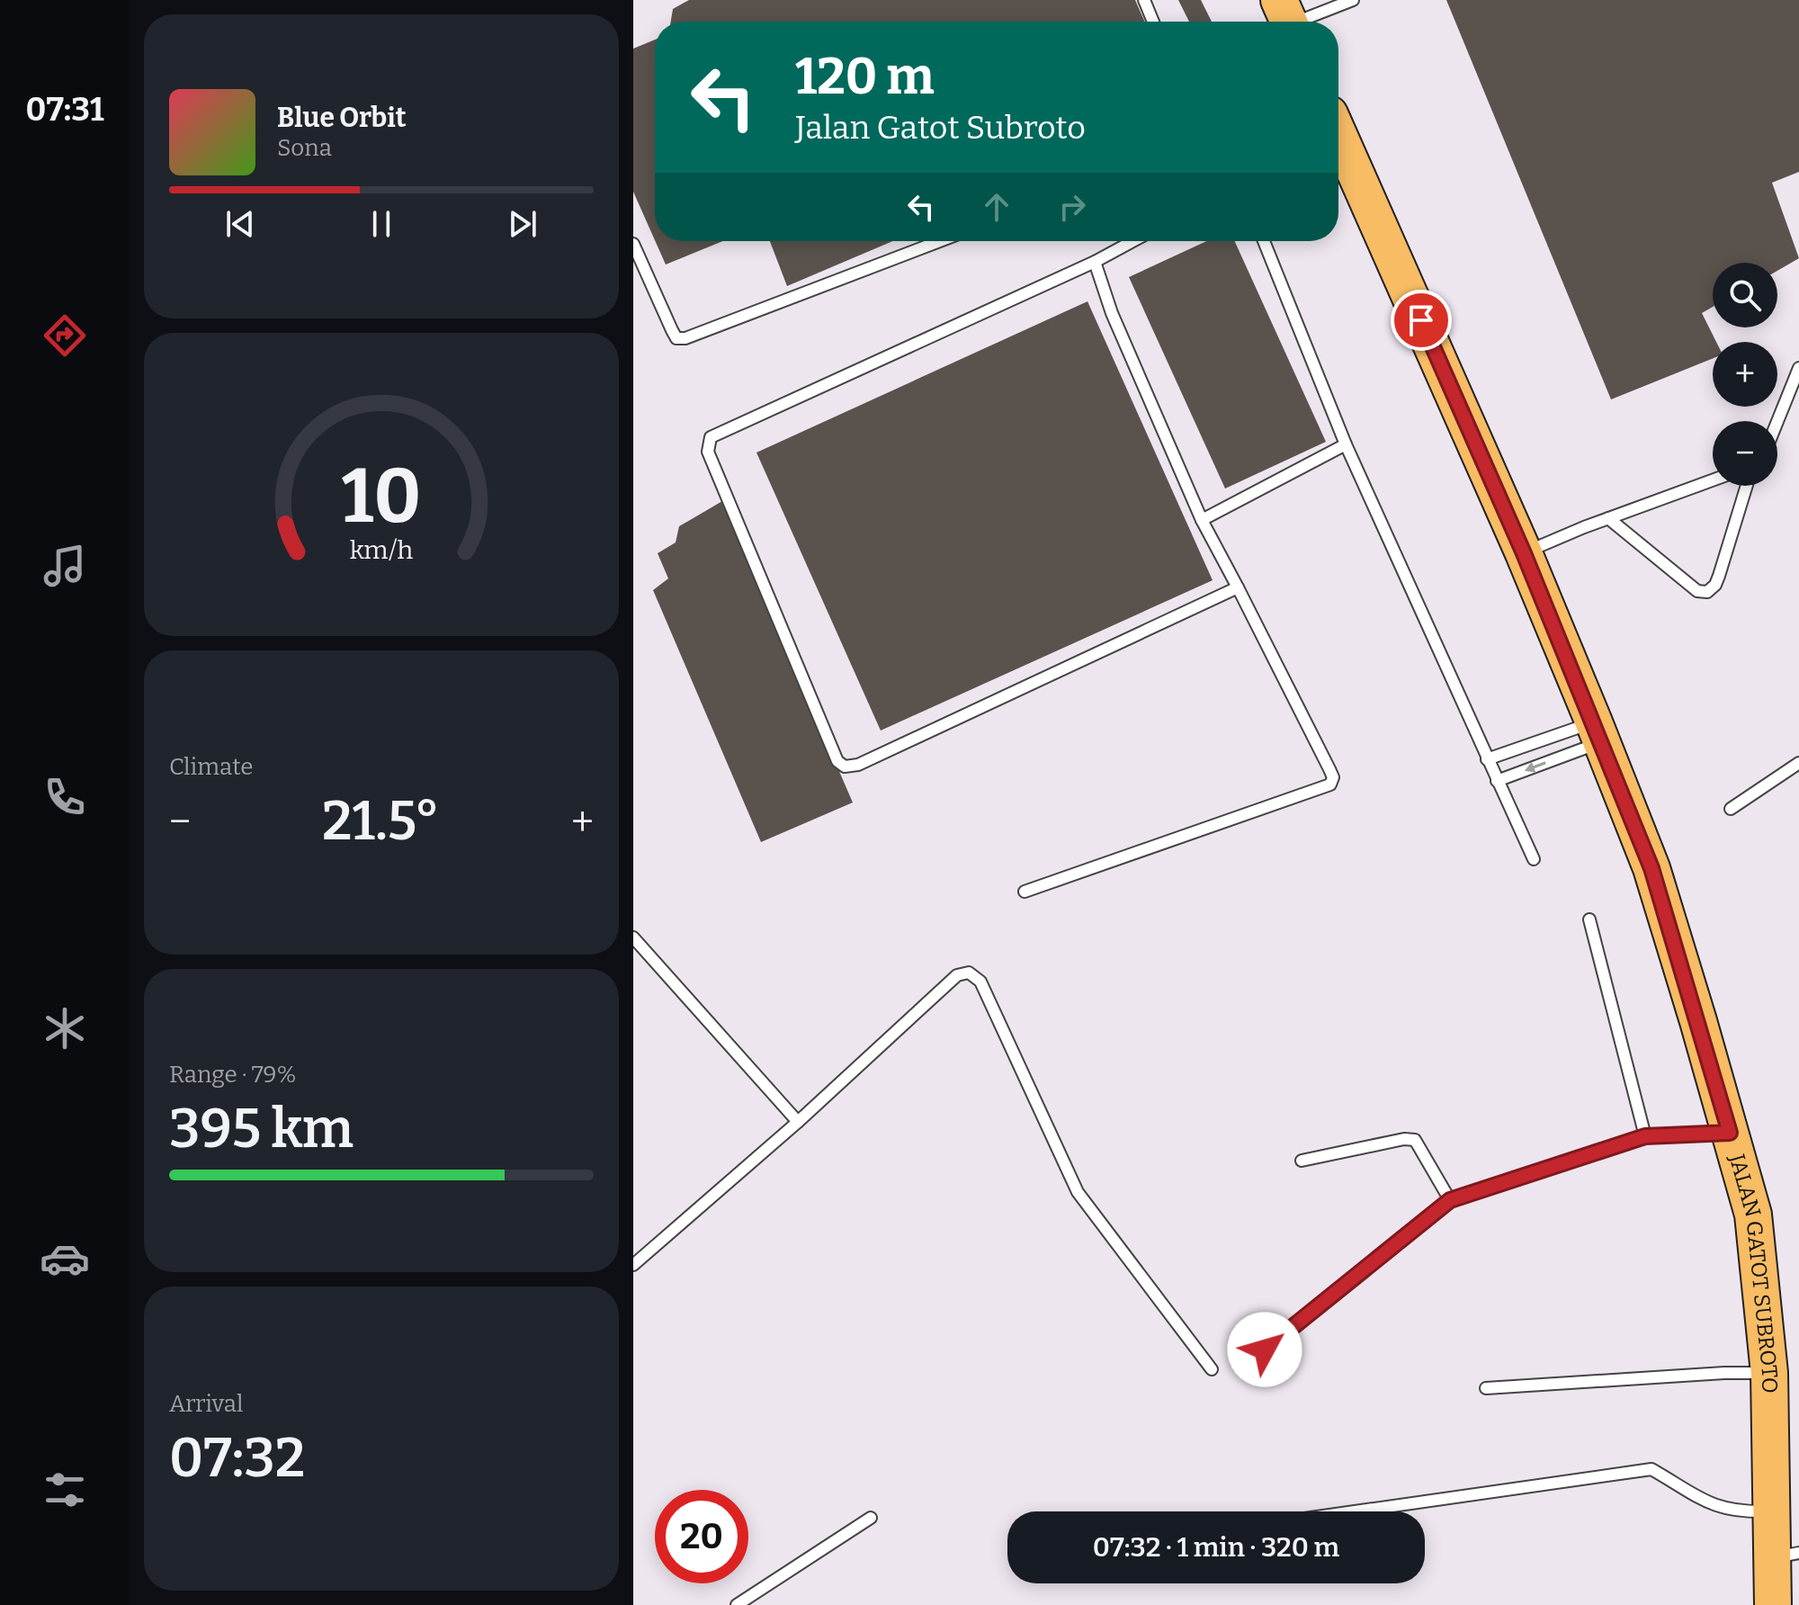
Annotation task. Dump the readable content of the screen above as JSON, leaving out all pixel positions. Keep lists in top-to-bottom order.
{
  "streets": {
    "highway": ["JALAN GATOT SUBROTO"]
  },
  "page": {
    "tabs": "07:31",
    "turn": ["120 m", "Jalan Gatot Subroto"],
    "song": ["Blue Orbit", "Sona"],
    "map_buttons": ["+", "−"],
    "tile": [
      "Climate",
      ["Range · 79%", "395 km"],
      ["Arrival", "07:32"]
    ],
    "heat": ["−", "21.5°", "+"],
    "limit": "20",
    "trip": "07:32 · 1 min · 320 m",
    "gauge": ["10", "km/h"]
  }
}
